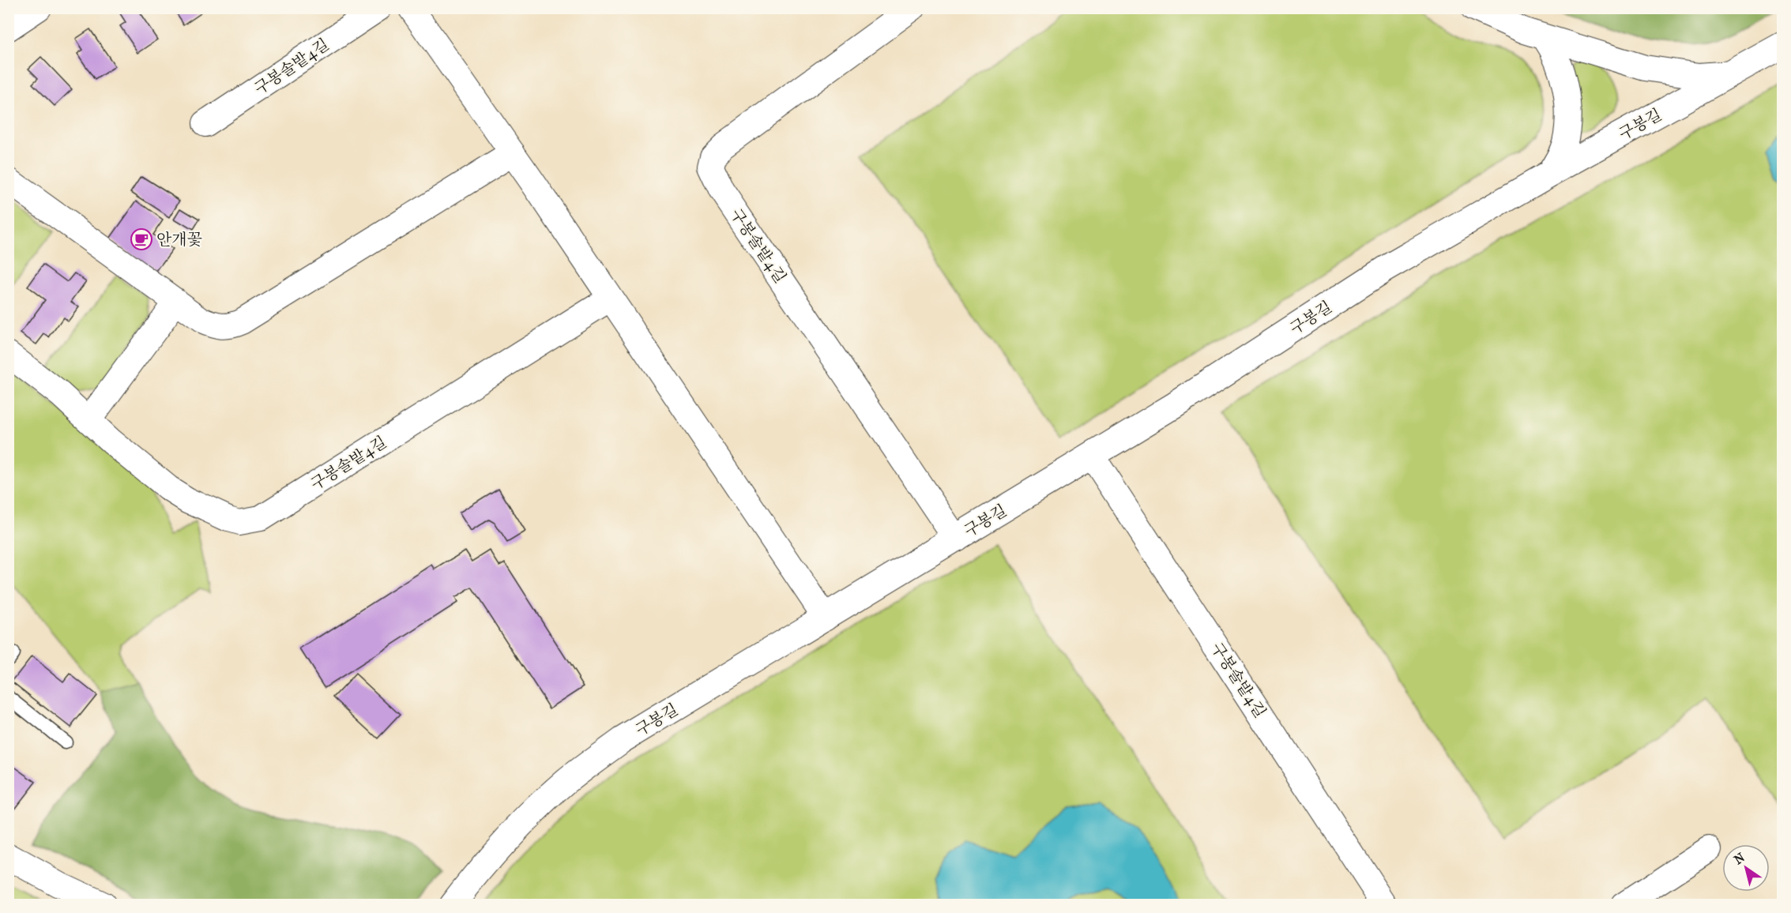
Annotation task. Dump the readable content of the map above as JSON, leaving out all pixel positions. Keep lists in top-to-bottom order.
{
  "streets": {
    "street": ["구봉솔밭4길", "구봉길"]
  },
  "crossings": [
    ["구봉솔밭4길", "구봉길"]
  ],
  "places": {
    "cafe": ["안개꽃"]
  },
  "north": "top left"
}
